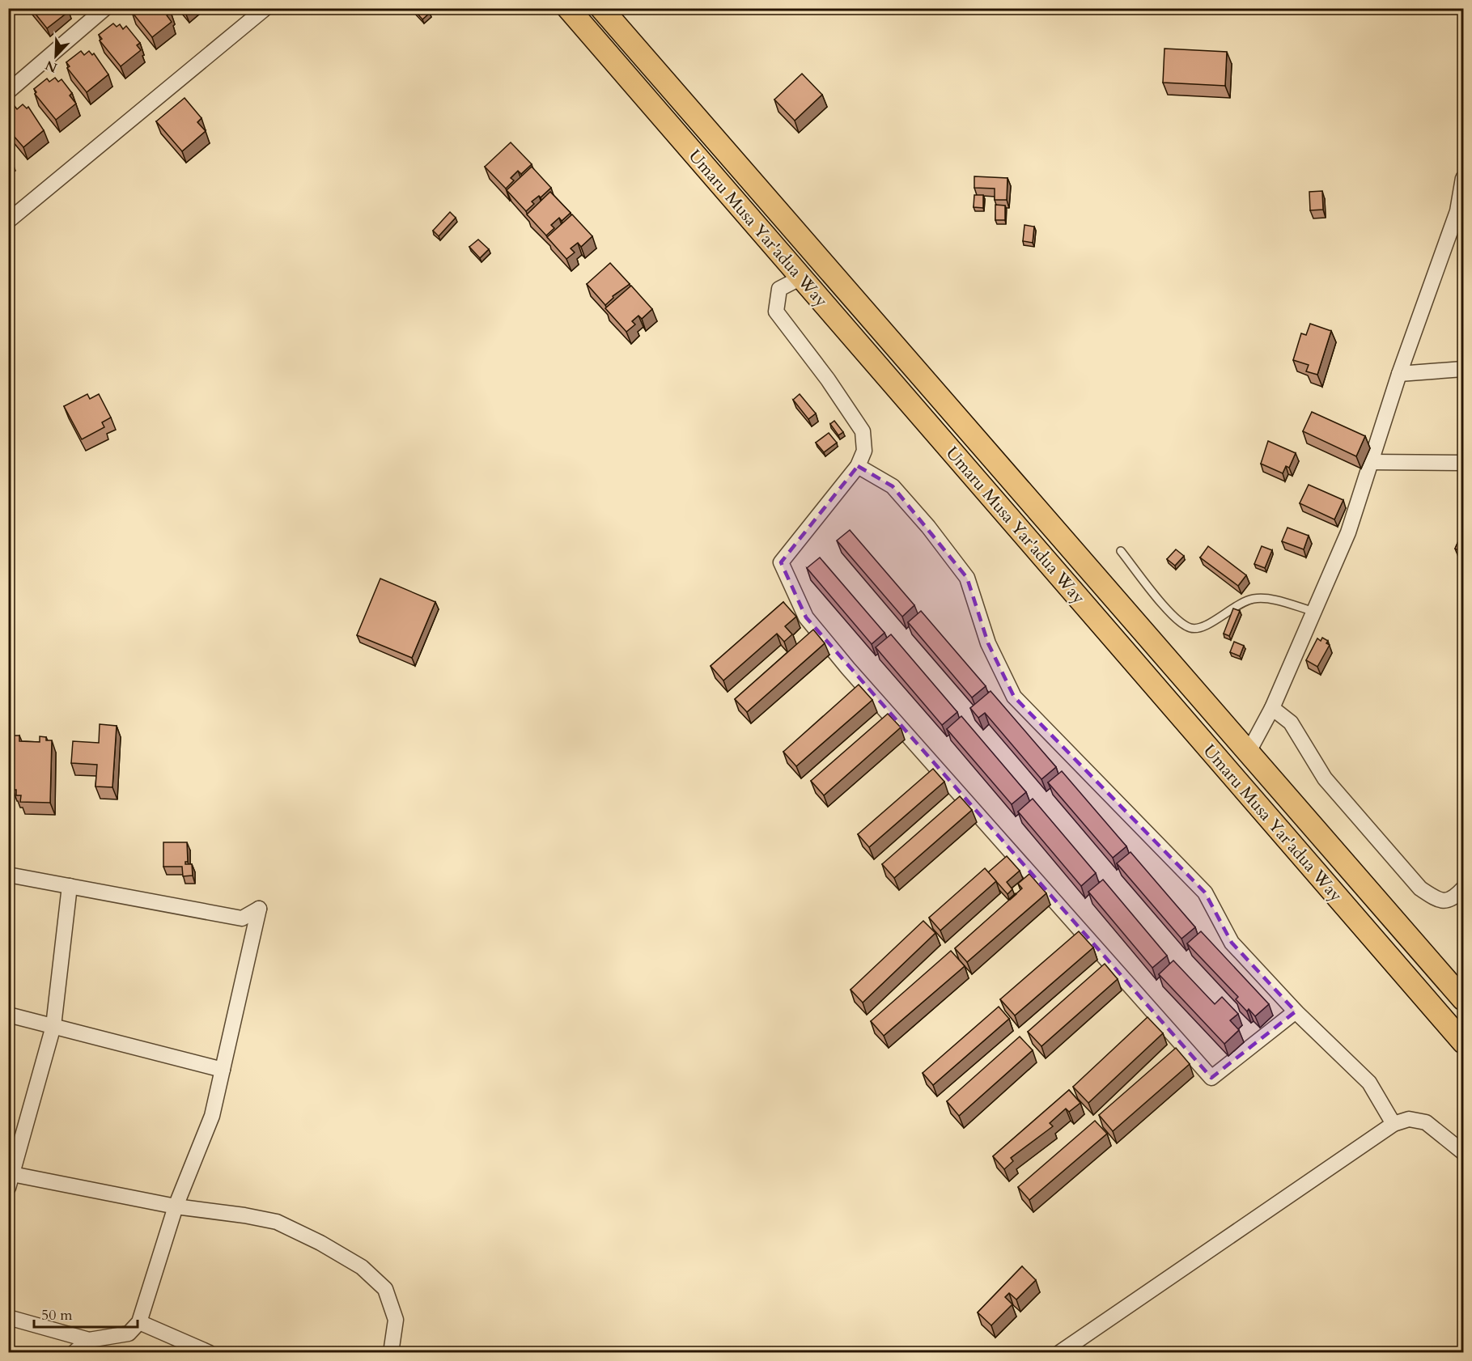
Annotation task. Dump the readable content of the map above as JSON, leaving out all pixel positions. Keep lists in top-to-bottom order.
{
  "streets": {
    "main road": ["Umaru Musa Yar'adua Way"]
  },
  "scale_bar": "50 m",
  "north": "bottom left"
}
